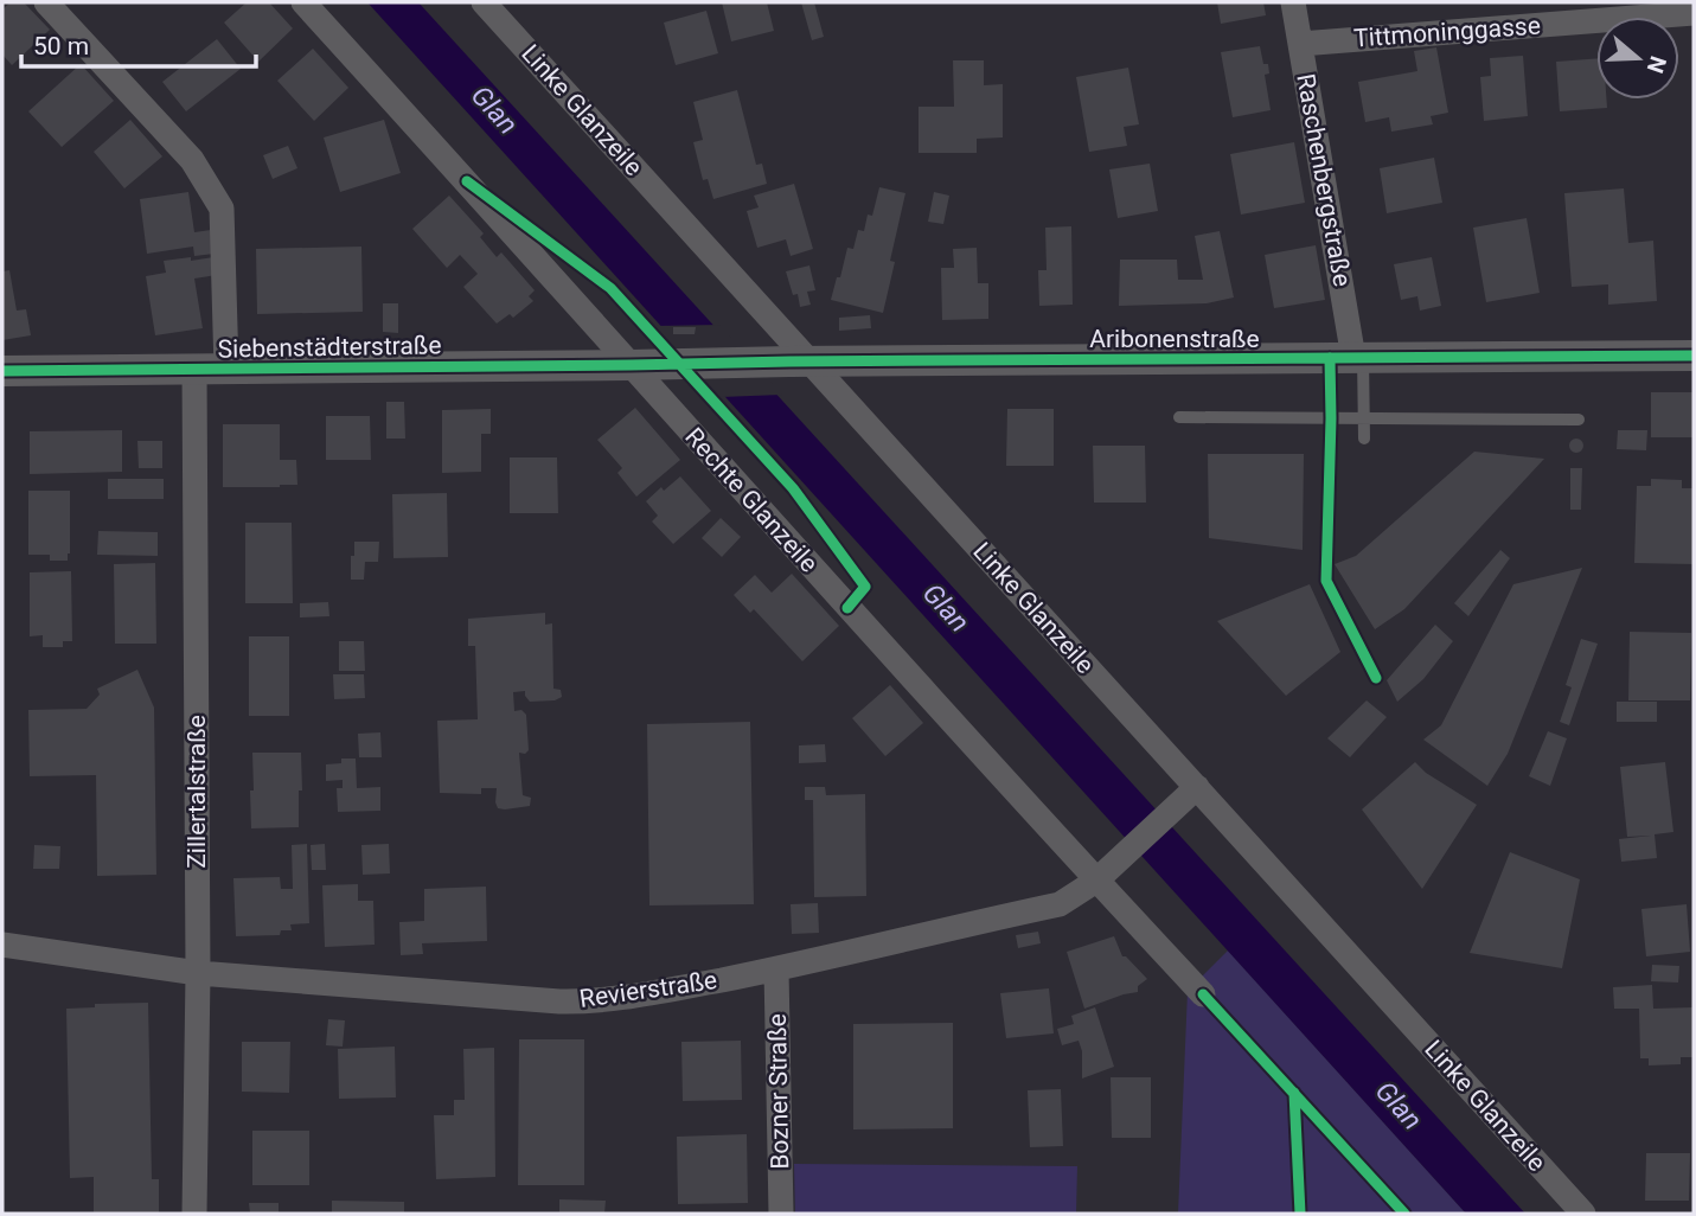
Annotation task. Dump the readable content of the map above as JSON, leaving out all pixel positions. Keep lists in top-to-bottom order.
{
  "streets": {
    "street": [
      "Tittmoninggasse",
      "Linke Glanzeile",
      "Raschenbergstraße",
      "Aribonenstraße",
      "Siebenstädterstraße",
      "Rechte Glanzeile",
      "Zillertalstraße",
      "Revierstraße",
      "Bozner Straße"
    ]
  },
  "crossings": [
    ["Tittmoninggasse", "Raschenbergstraße"],
    ["Linke Glanzeile", "Aribonenstraße"],
    ["Linke Glanzeile", "Revierstraße"],
    ["Raschenbergstraße", "Aribonenstraße"],
    ["Aribonenstraße", "Siebenstädterstraße"],
    ["Aribonenstraße", "Rechte Glanzeile"],
    ["Siebenstädterstraße", "Rechte Glanzeile"],
    ["Siebenstädterstraße", "Zillertalstraße"],
    ["Rechte Glanzeile", "Revierstraße"],
    ["Zillertalstraße", "Revierstraße"],
    ["Revierstraße", "Bozner Straße"]
  ],
  "water": ["Glan"],
  "scale_bar": "50 m",
  "north": "right"
}
